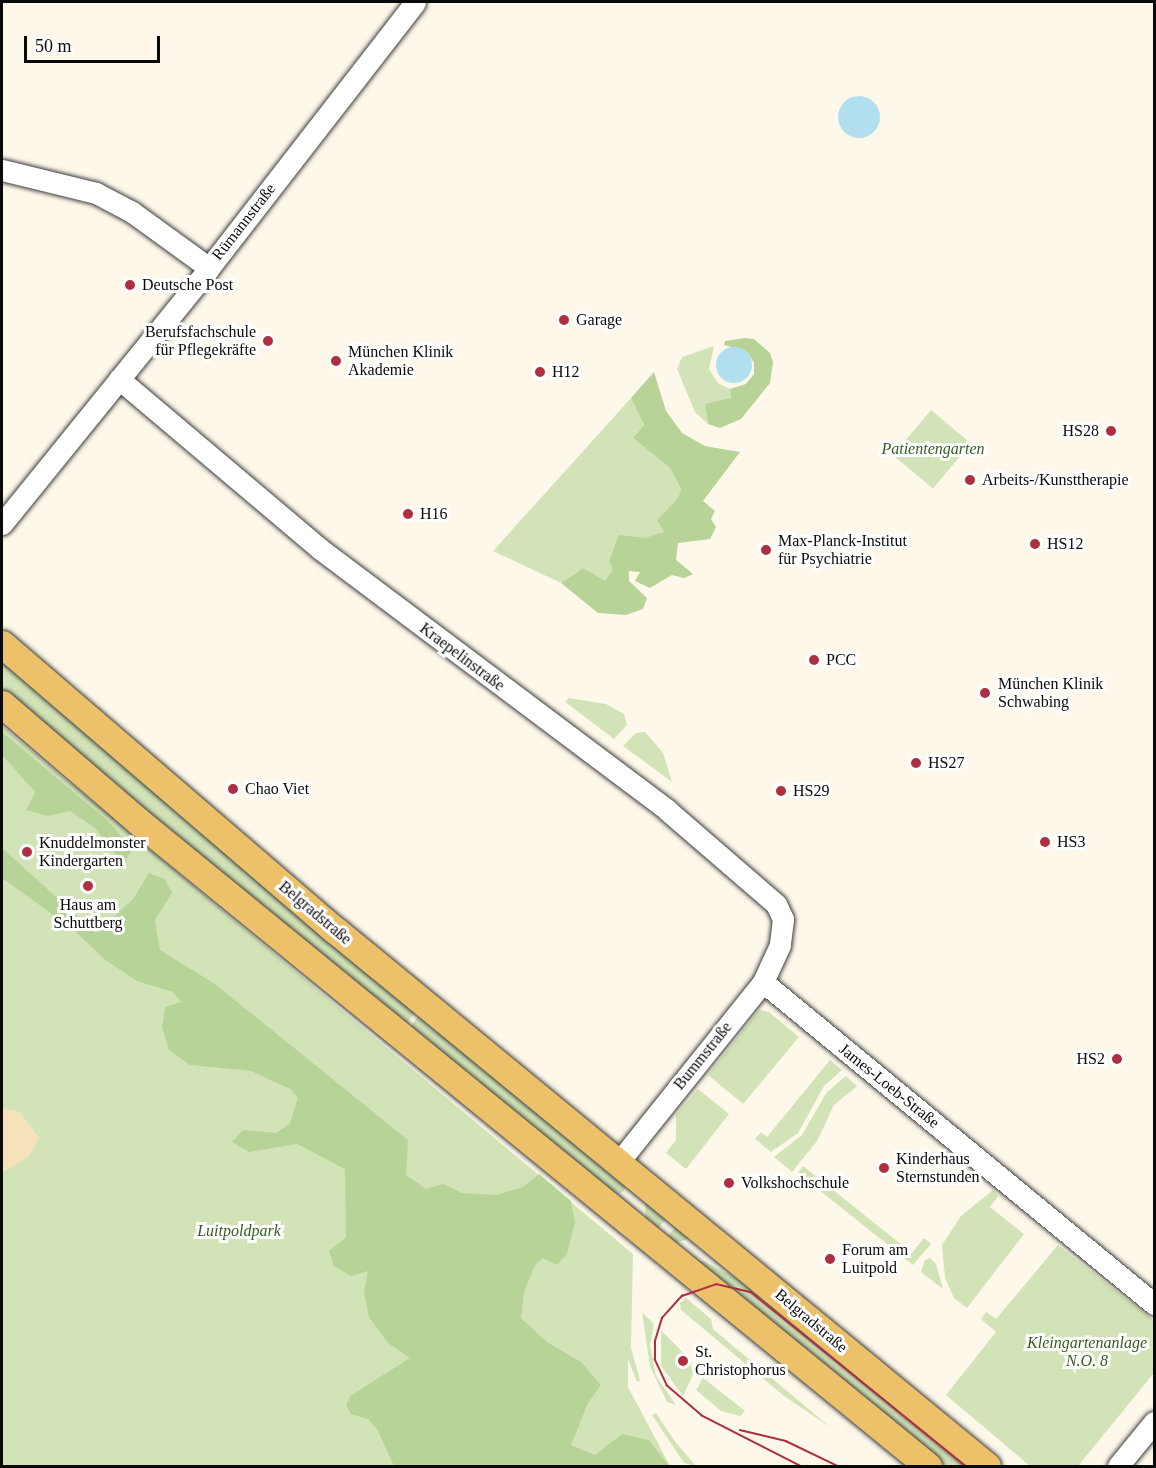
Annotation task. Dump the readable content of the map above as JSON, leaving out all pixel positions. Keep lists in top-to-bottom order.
{
  "streets": {
    "main road": ["Belgradstraße"],
    "street": [
      "Rümannstraße",
      "Kraepelinstraße",
      "Bummstraße",
      "James-Loeb-Straße"
    ]
  },
  "crossings": [
    ["Rümannstraße", "Kraepelinstraße"],
    ["Kraepelinstraße", "Bummstraße"],
    ["Belgradstraße", "Bummstraße"],
    ["Bummstraße", "James-Loeb-Straße"]
  ],
  "parks": ["Patientengarten", "Luitpoldpark", "Kleingartenanlage N.O. 8"],
  "places": [
    "Deutsche Post",
    "Garage",
    "Berufsfachschule für Pflegekräfte",
    "München Klinik Akademie",
    "H12",
    "HS28",
    "Arbeits-/Kunsttherapie",
    "H16",
    "HS12",
    "Max-Planck-Institut für Psychiatrie",
    "PCC",
    "München Klinik Schwabing",
    "HS27",
    "Chao Viet",
    "HS29",
    "HS3",
    "Knuddelmonster Kindergarten",
    "Haus am Schuttberg",
    "HS2",
    "Kinderhaus Sternstunden",
    "Volkshochschule",
    "Forum am Luitpold",
    "St. Christophorus"
  ],
  "scale_bar": "50 m"
}
